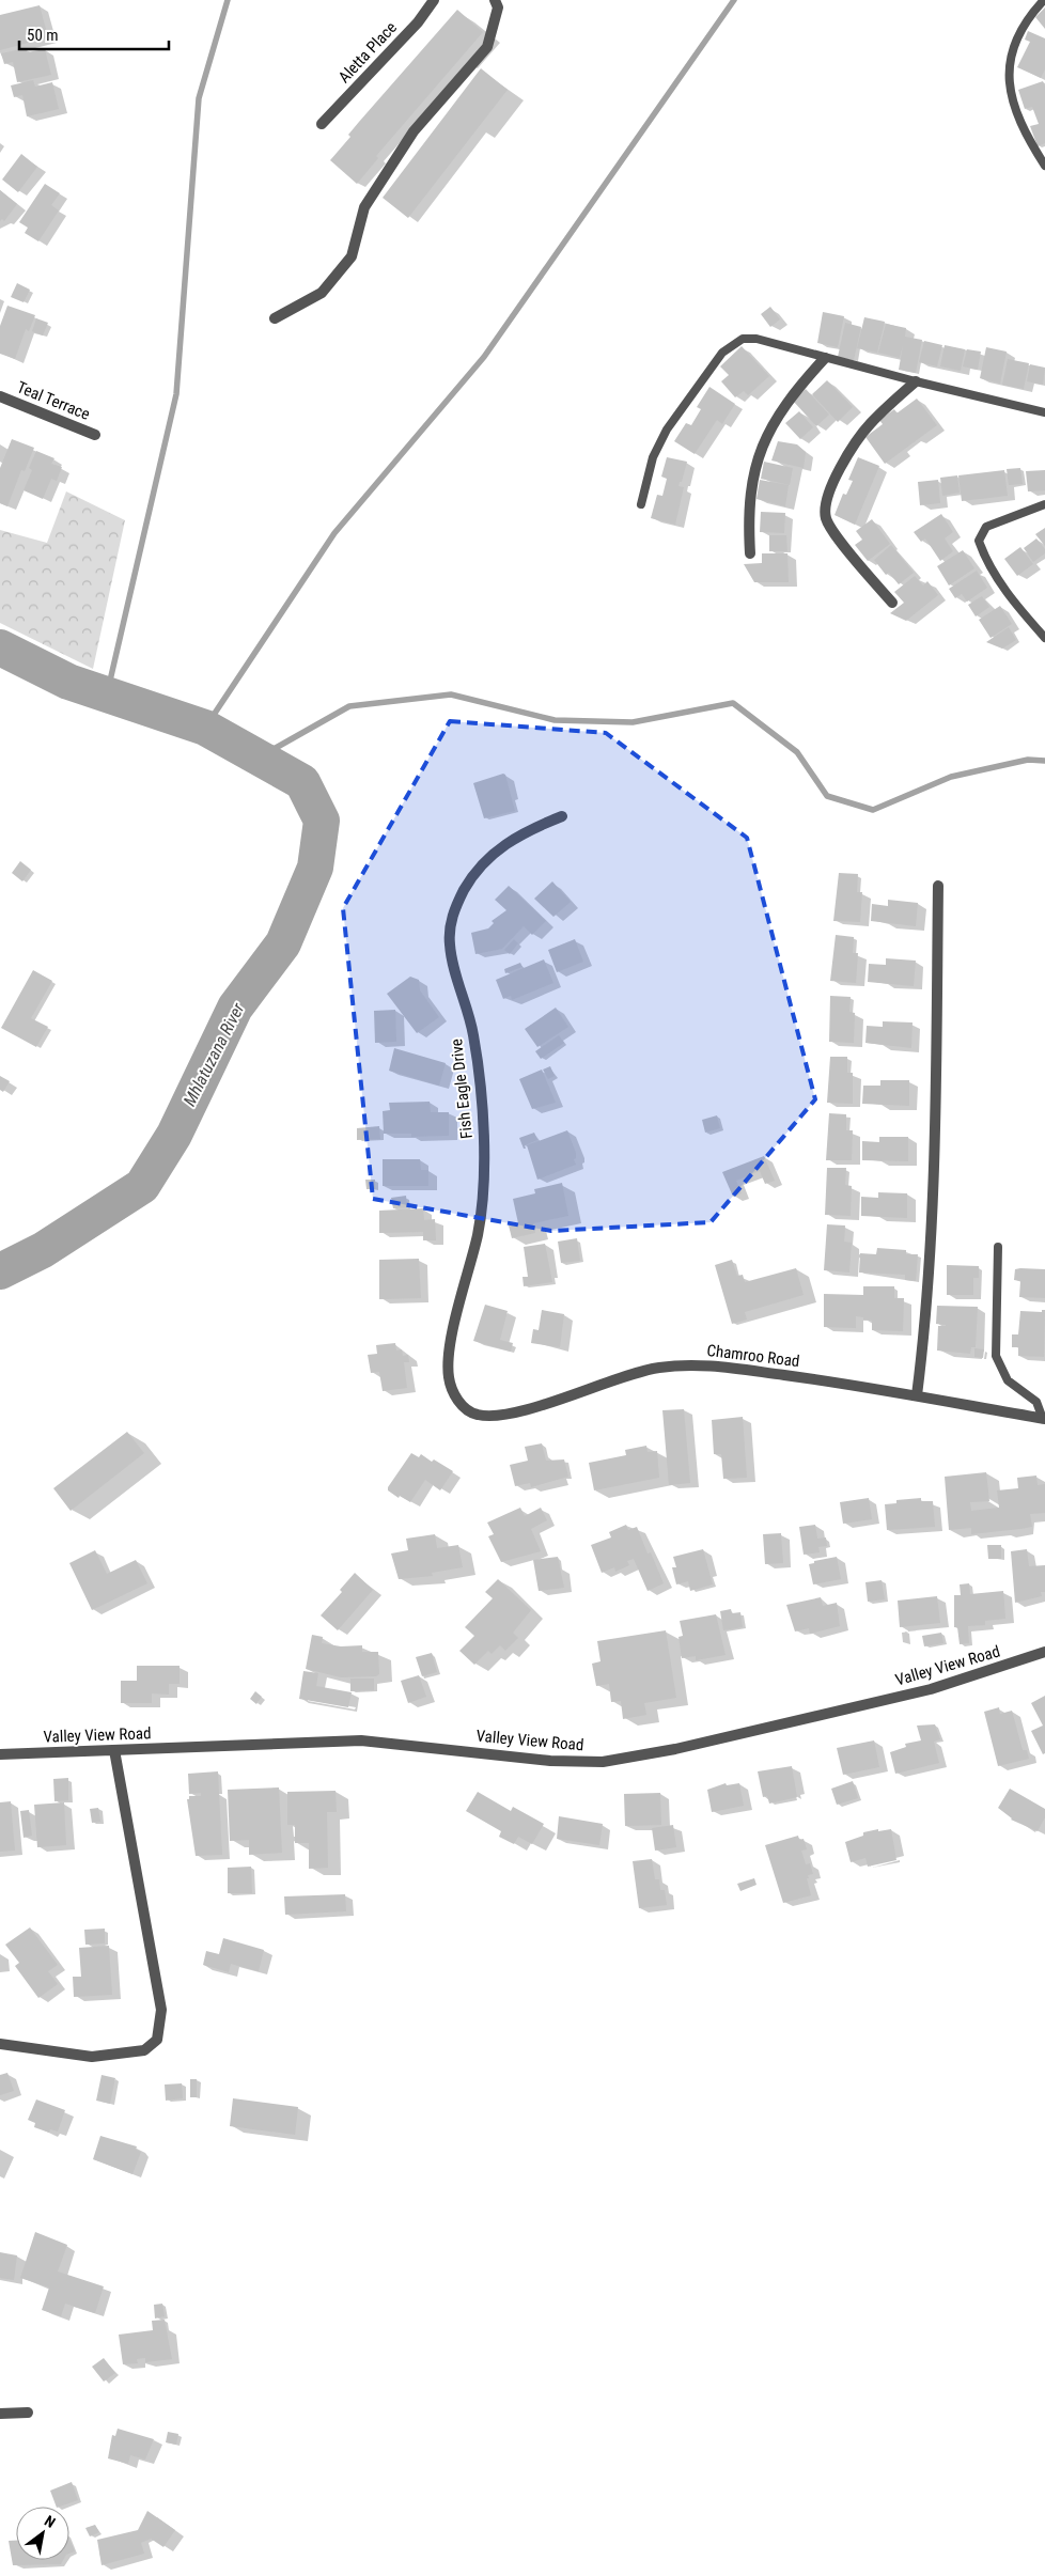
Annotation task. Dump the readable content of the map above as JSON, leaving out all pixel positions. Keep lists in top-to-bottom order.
{
  "streets": {
    "street": [
      "Aletta Place",
      "Teal Terrace",
      "Fish Eagle Drive",
      "Chamroo Road",
      "Valley View Road"
    ]
  },
  "crossings": [
    ["Fish Eagle Drive", "Chamroo Road"]
  ],
  "water": ["Mhlatuzana River"],
  "scale_bar": "50 m",
  "north": "top right"
}
